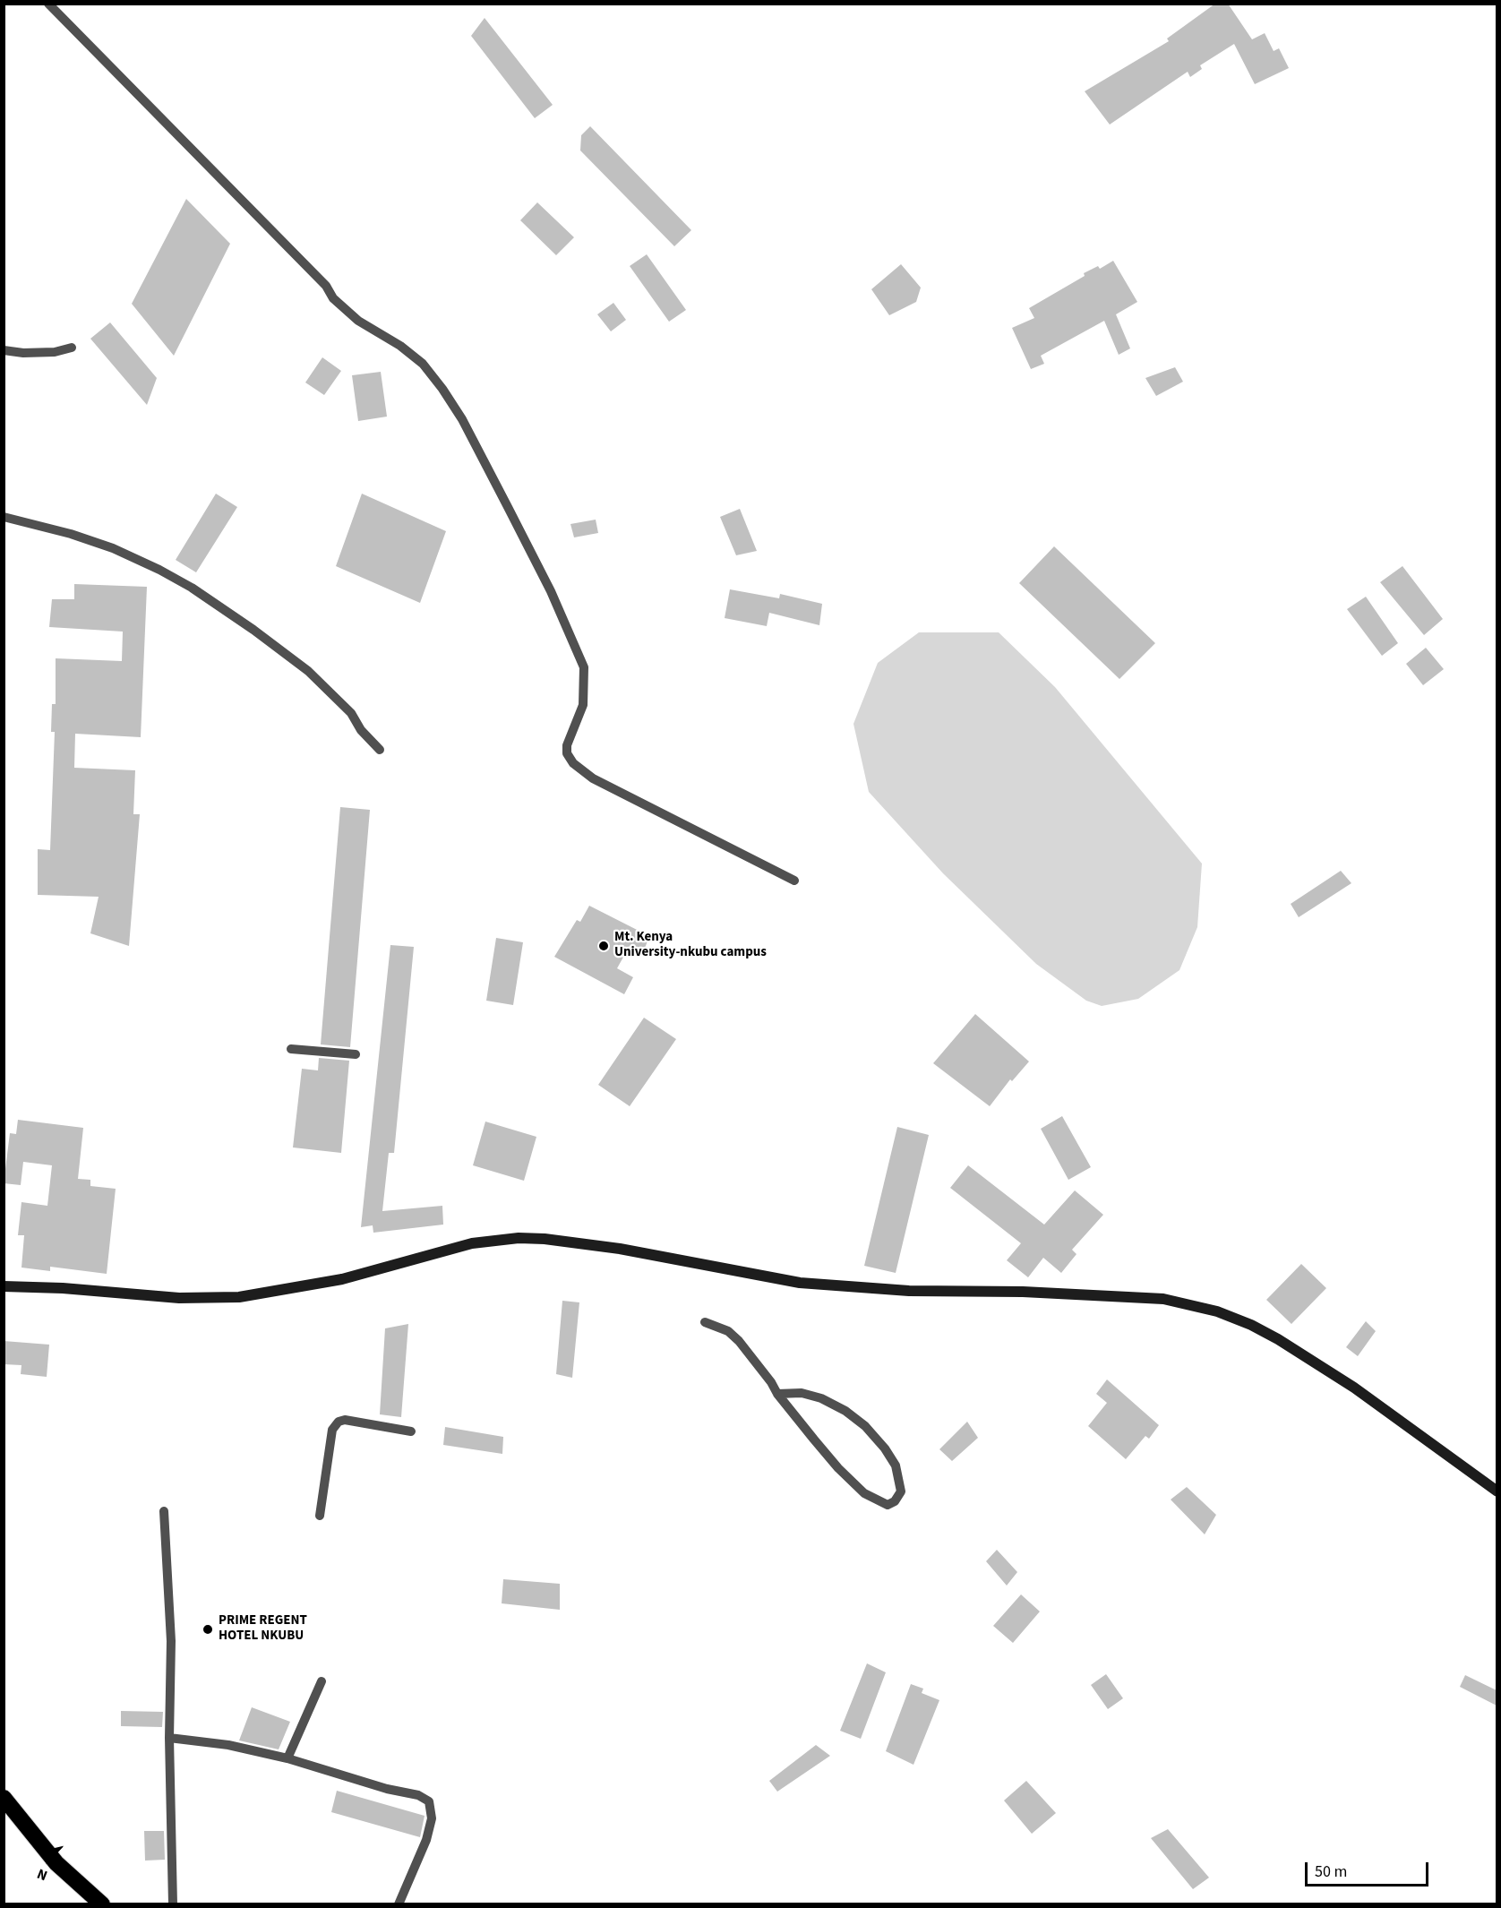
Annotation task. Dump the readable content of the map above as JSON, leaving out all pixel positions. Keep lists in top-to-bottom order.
{
  "places": ["Mt. Kenya University-nkubu campus", "PRIME REGENT HOTEL NKUBU"],
  "scale_bar": "50 m",
  "north": "bottom"
}
